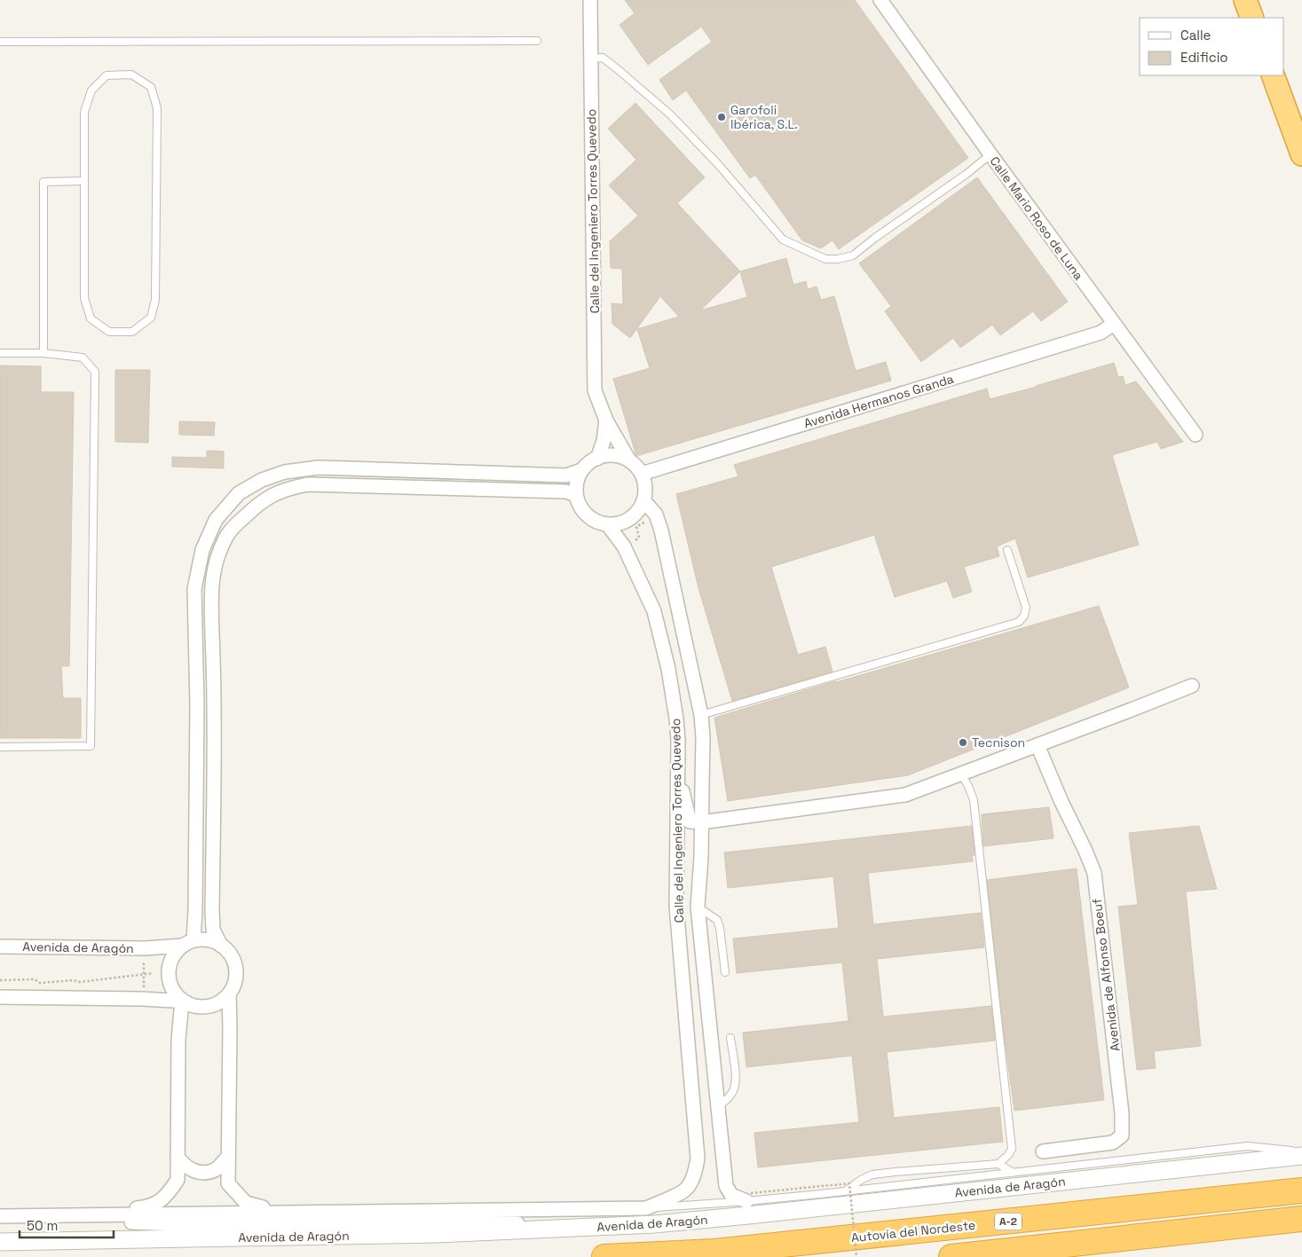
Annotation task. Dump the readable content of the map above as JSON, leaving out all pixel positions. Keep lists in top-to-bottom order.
{
  "streets": {
    "highway": ["A-2", "Autovía del Nordeste"],
    "street": [
      "Calle del Ingeniero Torres Quevedo",
      "Calle Mario Roso de Luna",
      "Avenida Hermanos Granda",
      "Avenida de Aragón",
      "Avenida de Alfonso Boeuf"
    ]
  },
  "crossings": [
    ["Calle del Ingeniero Torres Quevedo", "Avenida Hermanos Granda"],
    ["Calle Mario Roso de Luna", "Avenida Hermanos Granda"]
  ],
  "places": ["Garofoli Ibérica, S.L.", "Tecnison"],
  "legend": ["Calle", "Edificio"],
  "scale_bar": "50 m"
}
